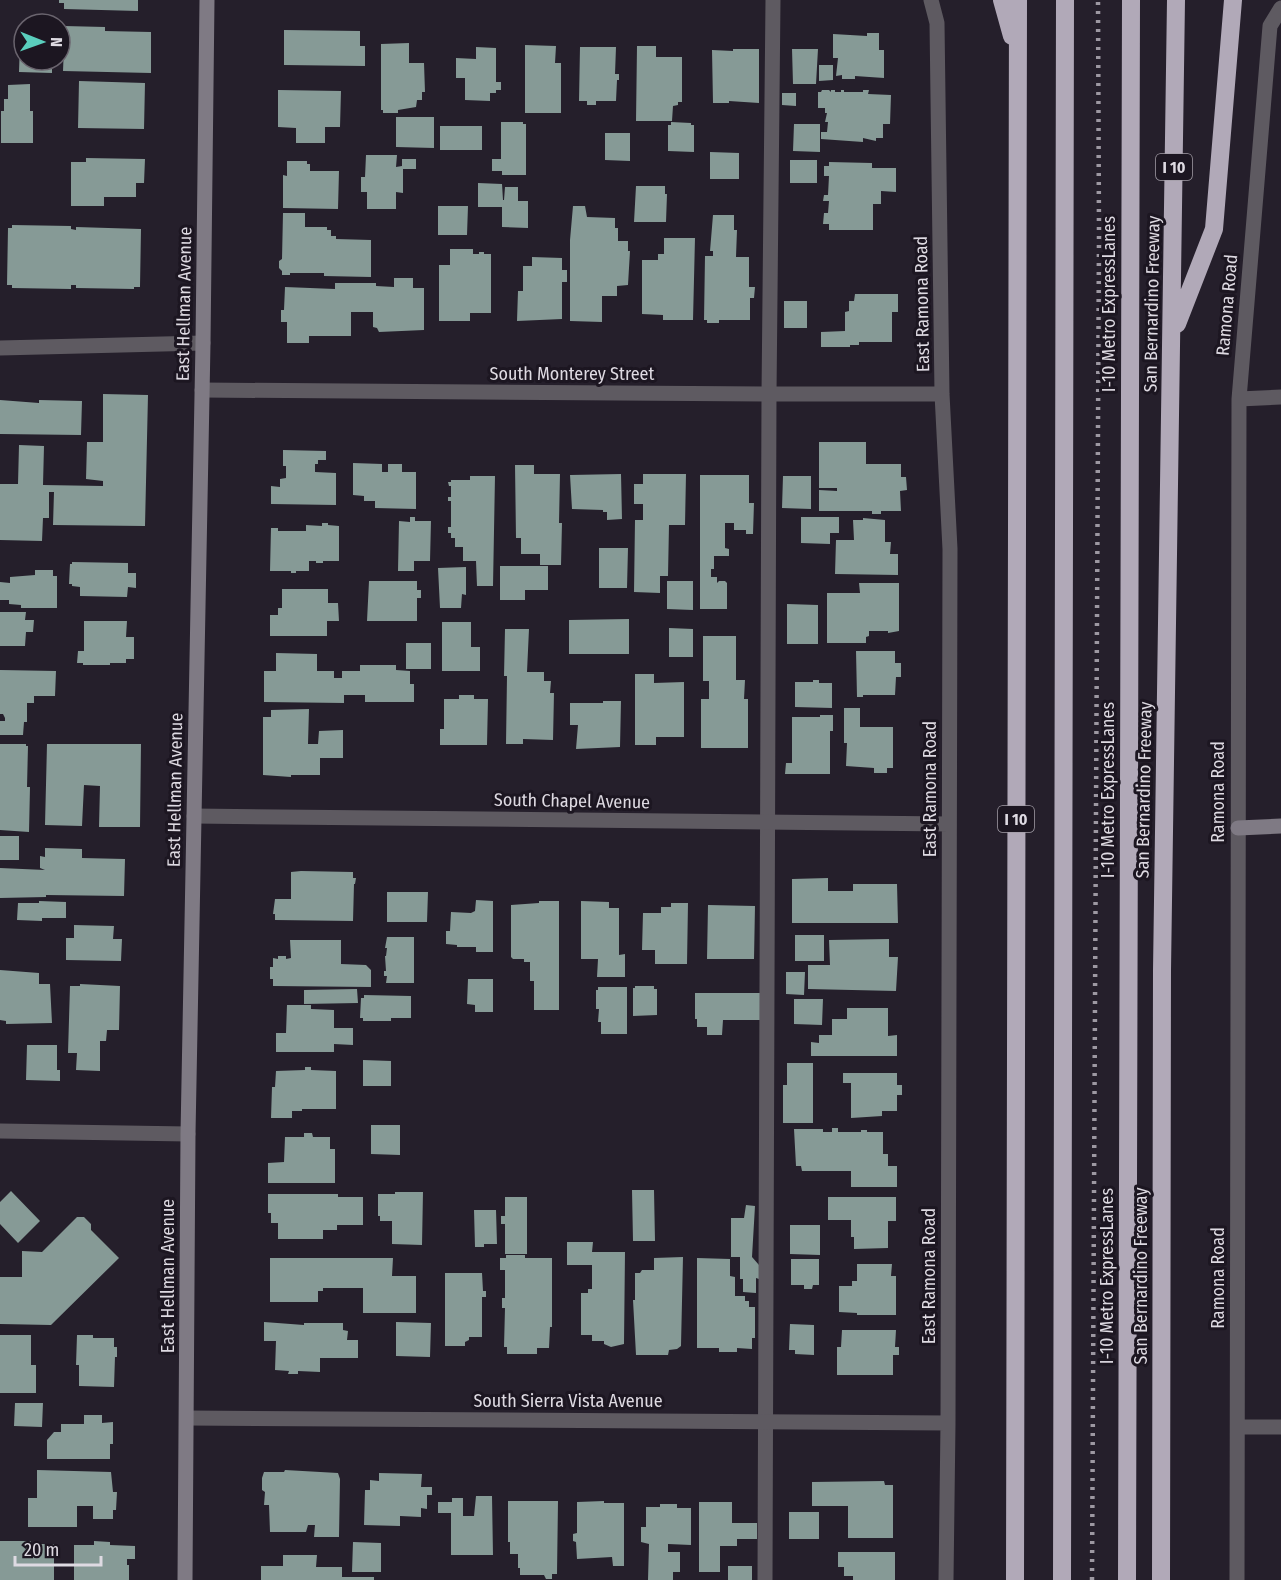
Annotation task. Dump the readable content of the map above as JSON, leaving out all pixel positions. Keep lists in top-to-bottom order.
{
  "streets": {
    "highway": ["I 10", "I-10 Metro ExpressLanes", "San Bernardino Freeway"],
    "street": [
      "East Hellman Avenue",
      "East Ramona Road",
      "Ramona Road",
      "South Monterey Street",
      "South Chapel Avenue",
      "South Sierra Vista Avenue"
    ]
  },
  "crossings": [
    ["East Hellman Avenue", "South Monterey Street"],
    ["East Hellman Avenue", "South Chapel Avenue"],
    ["East Hellman Avenue", "South Sierra Vista Avenue"],
    ["East Ramona Road", "South Monterey Street"],
    ["East Ramona Road", "South Chapel Avenue"],
    ["East Ramona Road", "South Sierra Vista Avenue"]
  ],
  "scale_bar": "20 m",
  "north": "right"
}
